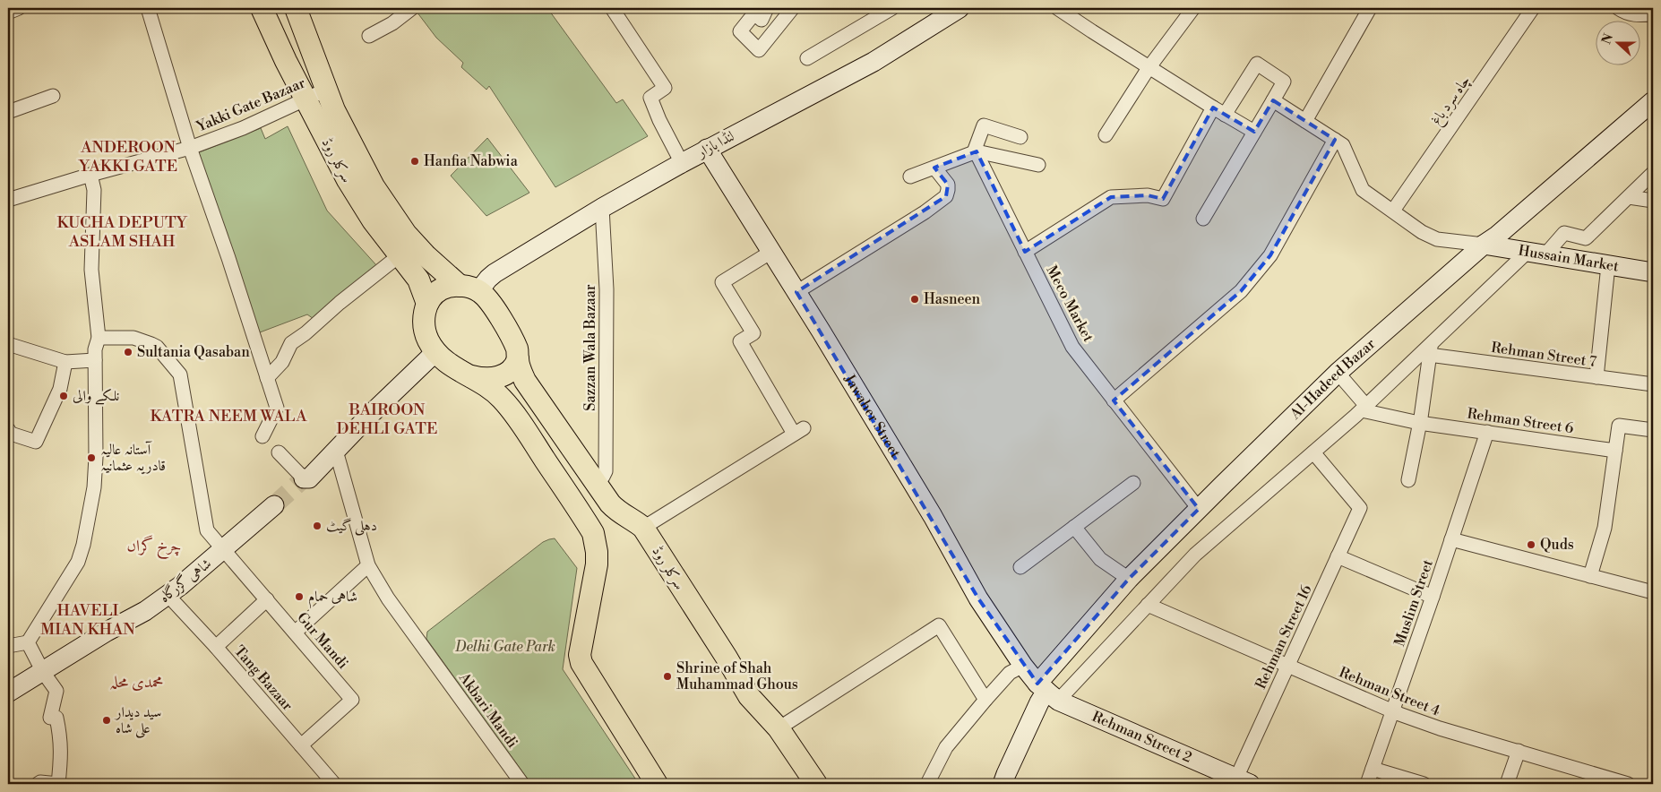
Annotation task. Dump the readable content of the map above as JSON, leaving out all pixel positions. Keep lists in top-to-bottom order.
{
  "streets": {
    "main road": ["سرکلر روڈ"],
    "street": [
      "چاہ سرد باغ",
      "Yakki Gate Bazaar",
      "لنڈا بازار",
      "Hussain Market",
      "Meco Market",
      "Sazzan Wala Bazaar",
      "Rehman Street 7",
      "Al-Hadeed Bazar",
      "Jawaher Street",
      "Rehman Street 6",
      "شاہی گزرگاہ",
      "Muslim Street",
      "Rehman Street 16",
      "Gur Mandi",
      "Tang Bazaar",
      "Rehman Street 4",
      "Akbari Mandi",
      "Rehman Street 2"
    ]
  },
  "crossings": [
    ["Yakki Gate Bazaar", "سرکلر روڈ"],
    ["لنڈا بازار", "سرکلر روڈ"],
    ["لنڈا بازار", "Sazzan Wala Bazaar"],
    ["لنڈا بازار", "Jawaher Street"],
    ["سرکلر روڈ", "Sazzan Wala Bazaar"],
    ["Hussain Market", "Al-Hadeed Bazar"],
    ["Meco Market", "Al-Hadeed Bazar"],
    ["Al-Hadeed Bazar", "Jawaher Street"],
    ["Al-Hadeed Bazar", "Rehman Street 2"],
    ["Jawaher Street", "Rehman Street 2"],
    ["Rehman Street 6", "Muslim Street"],
    ["شاہی گزرگاہ", "Gur Mandi"],
    ["شاہی گزرگاہ", "Tang Bazaar"],
    ["Muslim Street", "Rehman Street 4"],
    ["Rehman Street 16", "Rehman Street 4"],
    ["Rehman Street 16", "Rehman Street 2"],
    ["Gur Mandi", "Tang Bazaar"]
  ],
  "districts": [
    "ANDEROON YAKKI GATE",
    "KUCHA DEPUTY ASLAM SHAH",
    "BAIROON DEHLI GATE",
    "KATRA NEEM WALA",
    "چرخ گراں",
    "HAVELI MIAN KHAN",
    "محمدی محلہ"
  ],
  "parks": ["Delhi Gate Park"],
  "places": [
    "Hanfia Nabwia",
    "Hasneen",
    "Sultania Qasaban",
    "نلکے والی",
    "آستانہ عالیہ قادریہ عثمانیہ",
    "دہلی گیٹ",
    "Quds",
    "شاہی حمام",
    "Shrine of Shah Muhammad Ghous",
    "سید دیدار علی شاہ"
  ],
  "north": "left"
}
